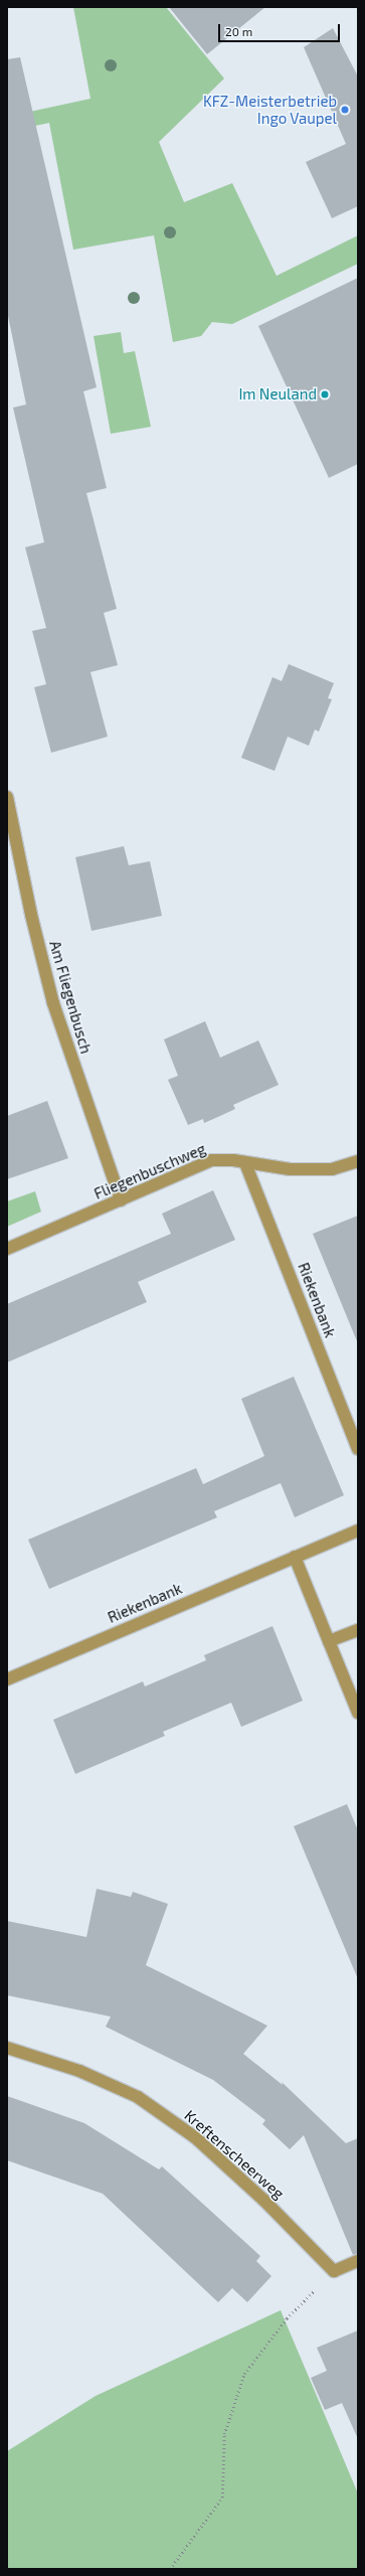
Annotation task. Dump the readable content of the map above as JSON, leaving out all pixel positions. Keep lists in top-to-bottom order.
{
  "streets": {
    "street": [
      "Am Fliegenbusch",
      "Fliegenbuschweg",
      "Riekenbank",
      "Kreftenscheerweg"
    ]
  },
  "crossings": [
    ["Am Fliegenbusch", "Fliegenbuschweg"],
    ["Fliegenbuschweg", "Riekenbank"]
  ],
  "places": ["KFZ-Meisterbetrieb Ingo Vaupel", "Im Neuland"],
  "scale_bar": "20 m"
}
